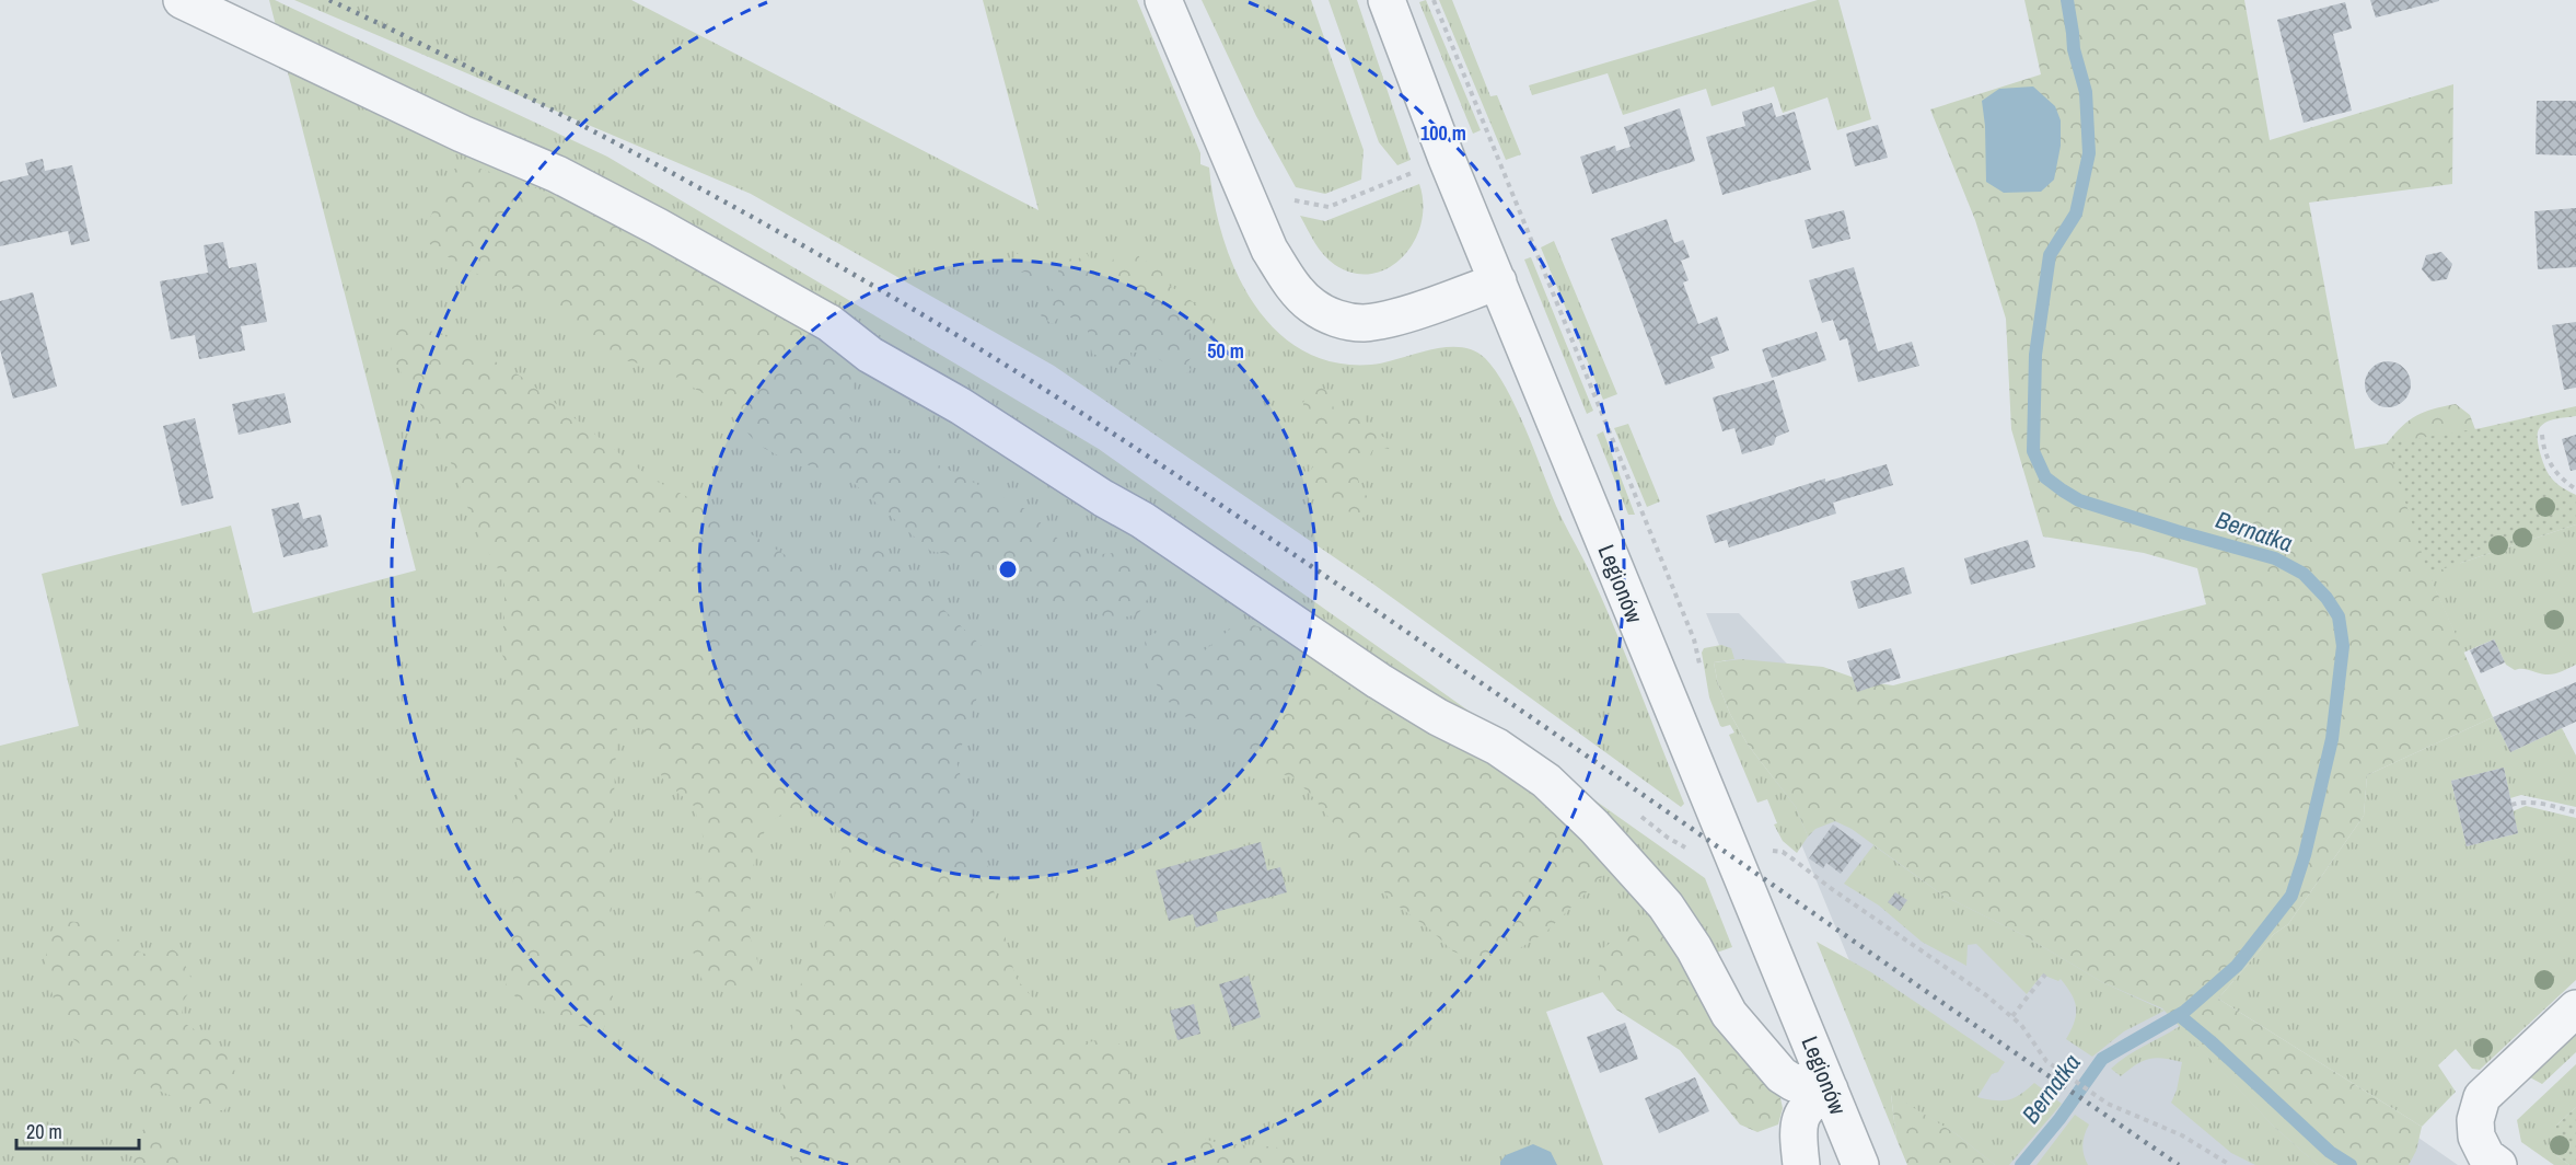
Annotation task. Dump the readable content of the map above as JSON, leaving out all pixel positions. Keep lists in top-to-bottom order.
{
  "streets": {
    "street": ["Legionów"]
  },
  "water": ["Bernatka"],
  "scale_bar": "20 m",
  "rings": ["100 m", "50 m"]
}
